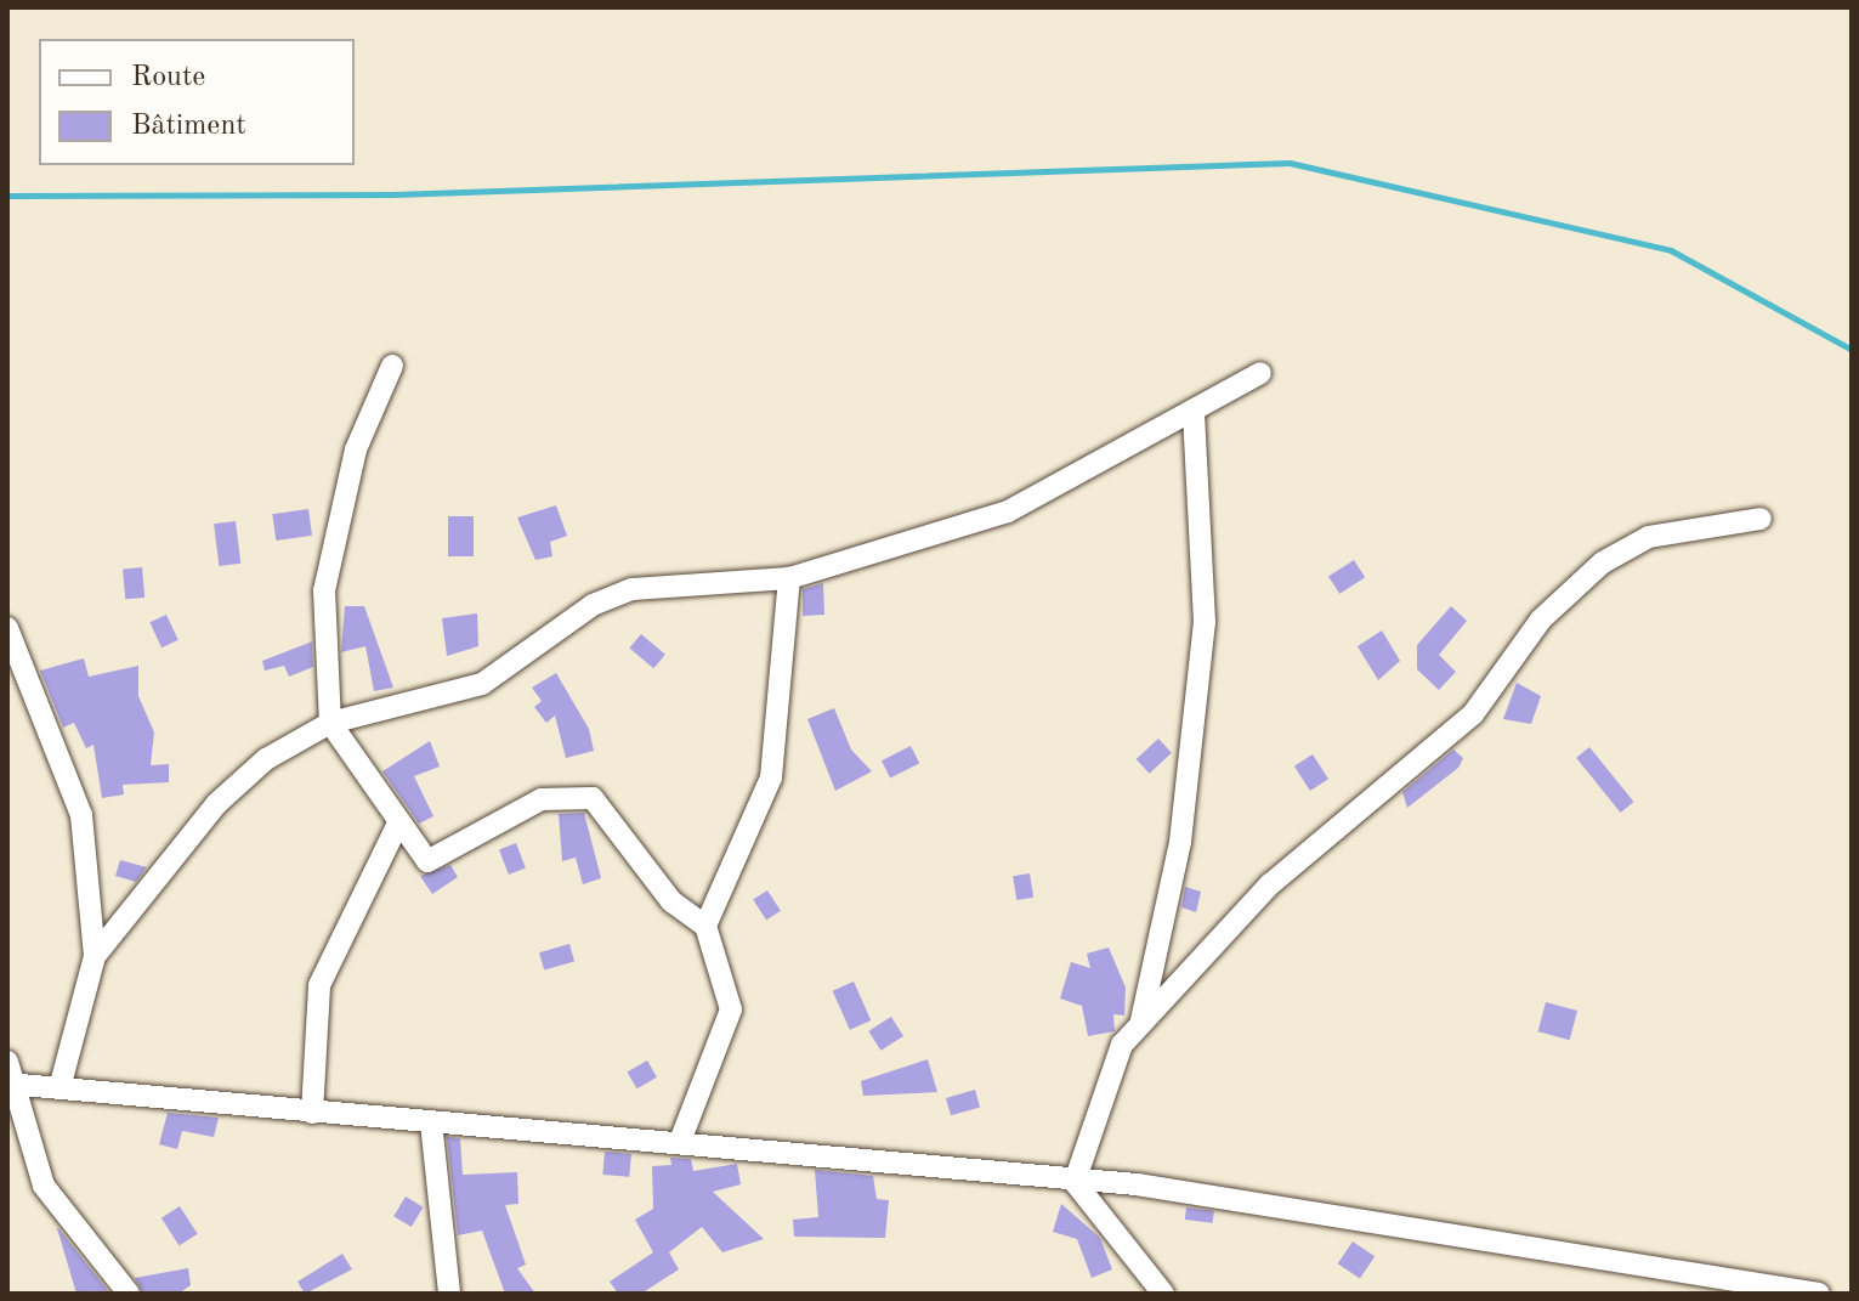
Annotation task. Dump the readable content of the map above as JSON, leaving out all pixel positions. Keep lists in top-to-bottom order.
{
  "legend": ["Route", "Bâtiment"]
}
